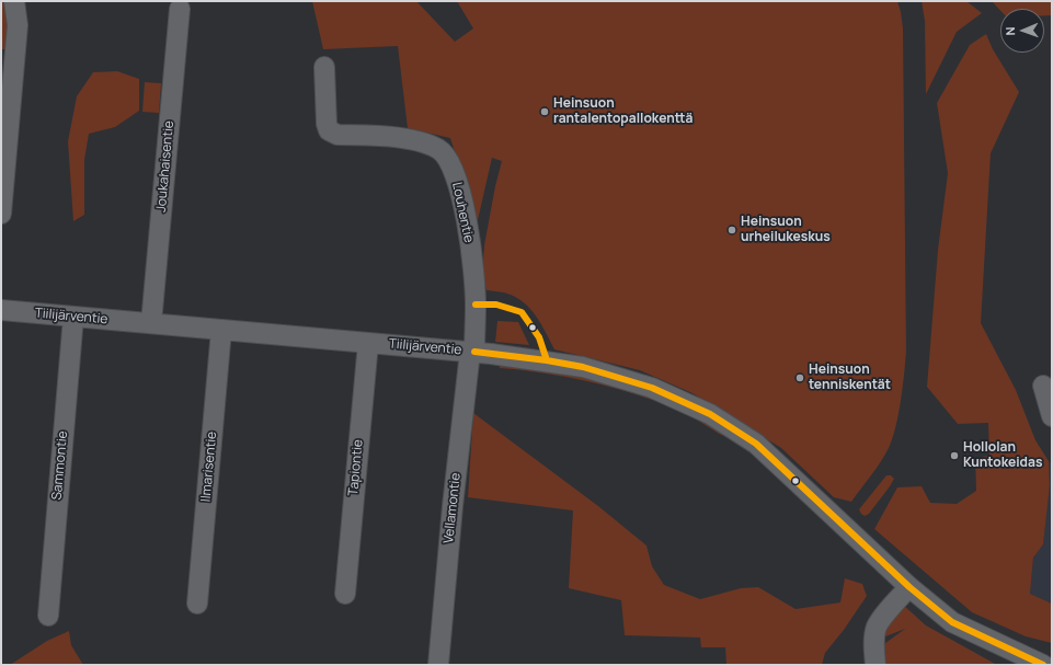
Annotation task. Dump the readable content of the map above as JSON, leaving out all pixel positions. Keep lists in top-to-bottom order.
{
  "streets": {
    "street": [
      "Joukahaisentie",
      "Louhentie",
      "Tiilijärventie",
      "Sammontie",
      "Ilmarisentie",
      "Tapiontie",
      "Vellamontie"
    ]
  },
  "crossings": [
    ["Joukahaisentie", "Tiilijärventie"],
    ["Louhentie", "Tiilijärventie"],
    ["Louhentie", "Vellamontie"],
    ["Tiilijärventie", "Sammontie"],
    ["Tiilijärventie", "Ilmarisentie"],
    ["Tiilijärventie", "Tapiontie"],
    ["Tiilijärventie", "Vellamontie"]
  ],
  "places": [
    "Heinsuon rantalentopallokenttä",
    "Heinsuon urheilukeskus",
    "Heinsuon tenniskentät",
    "Hollolan Kuntokeidas"
  ],
  "north": "left"
}
